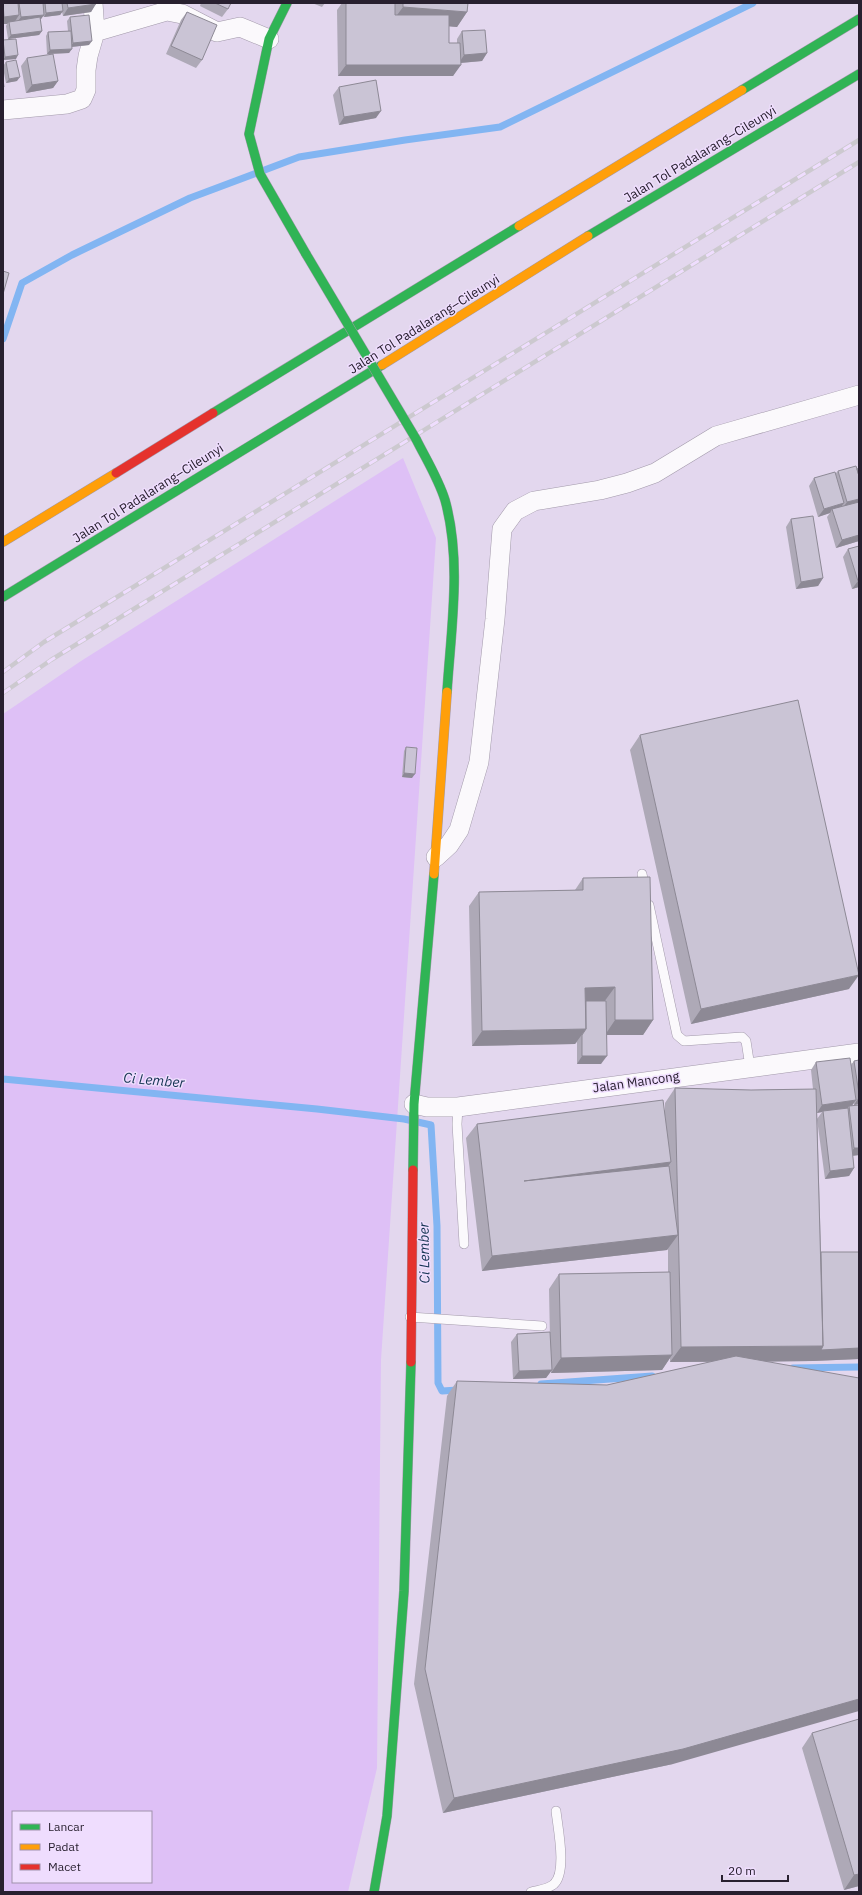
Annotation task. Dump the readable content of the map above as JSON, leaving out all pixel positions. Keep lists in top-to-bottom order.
{
  "streets": {
    "main road": ["Jalan Tol Padalarang–Cileunyi"],
    "street": ["Jalan Mancong"]
  },
  "water": ["Ci Lember"],
  "legend": ["Lancar", "Padat", "Macet"],
  "scale_bar": "20 m"
}
